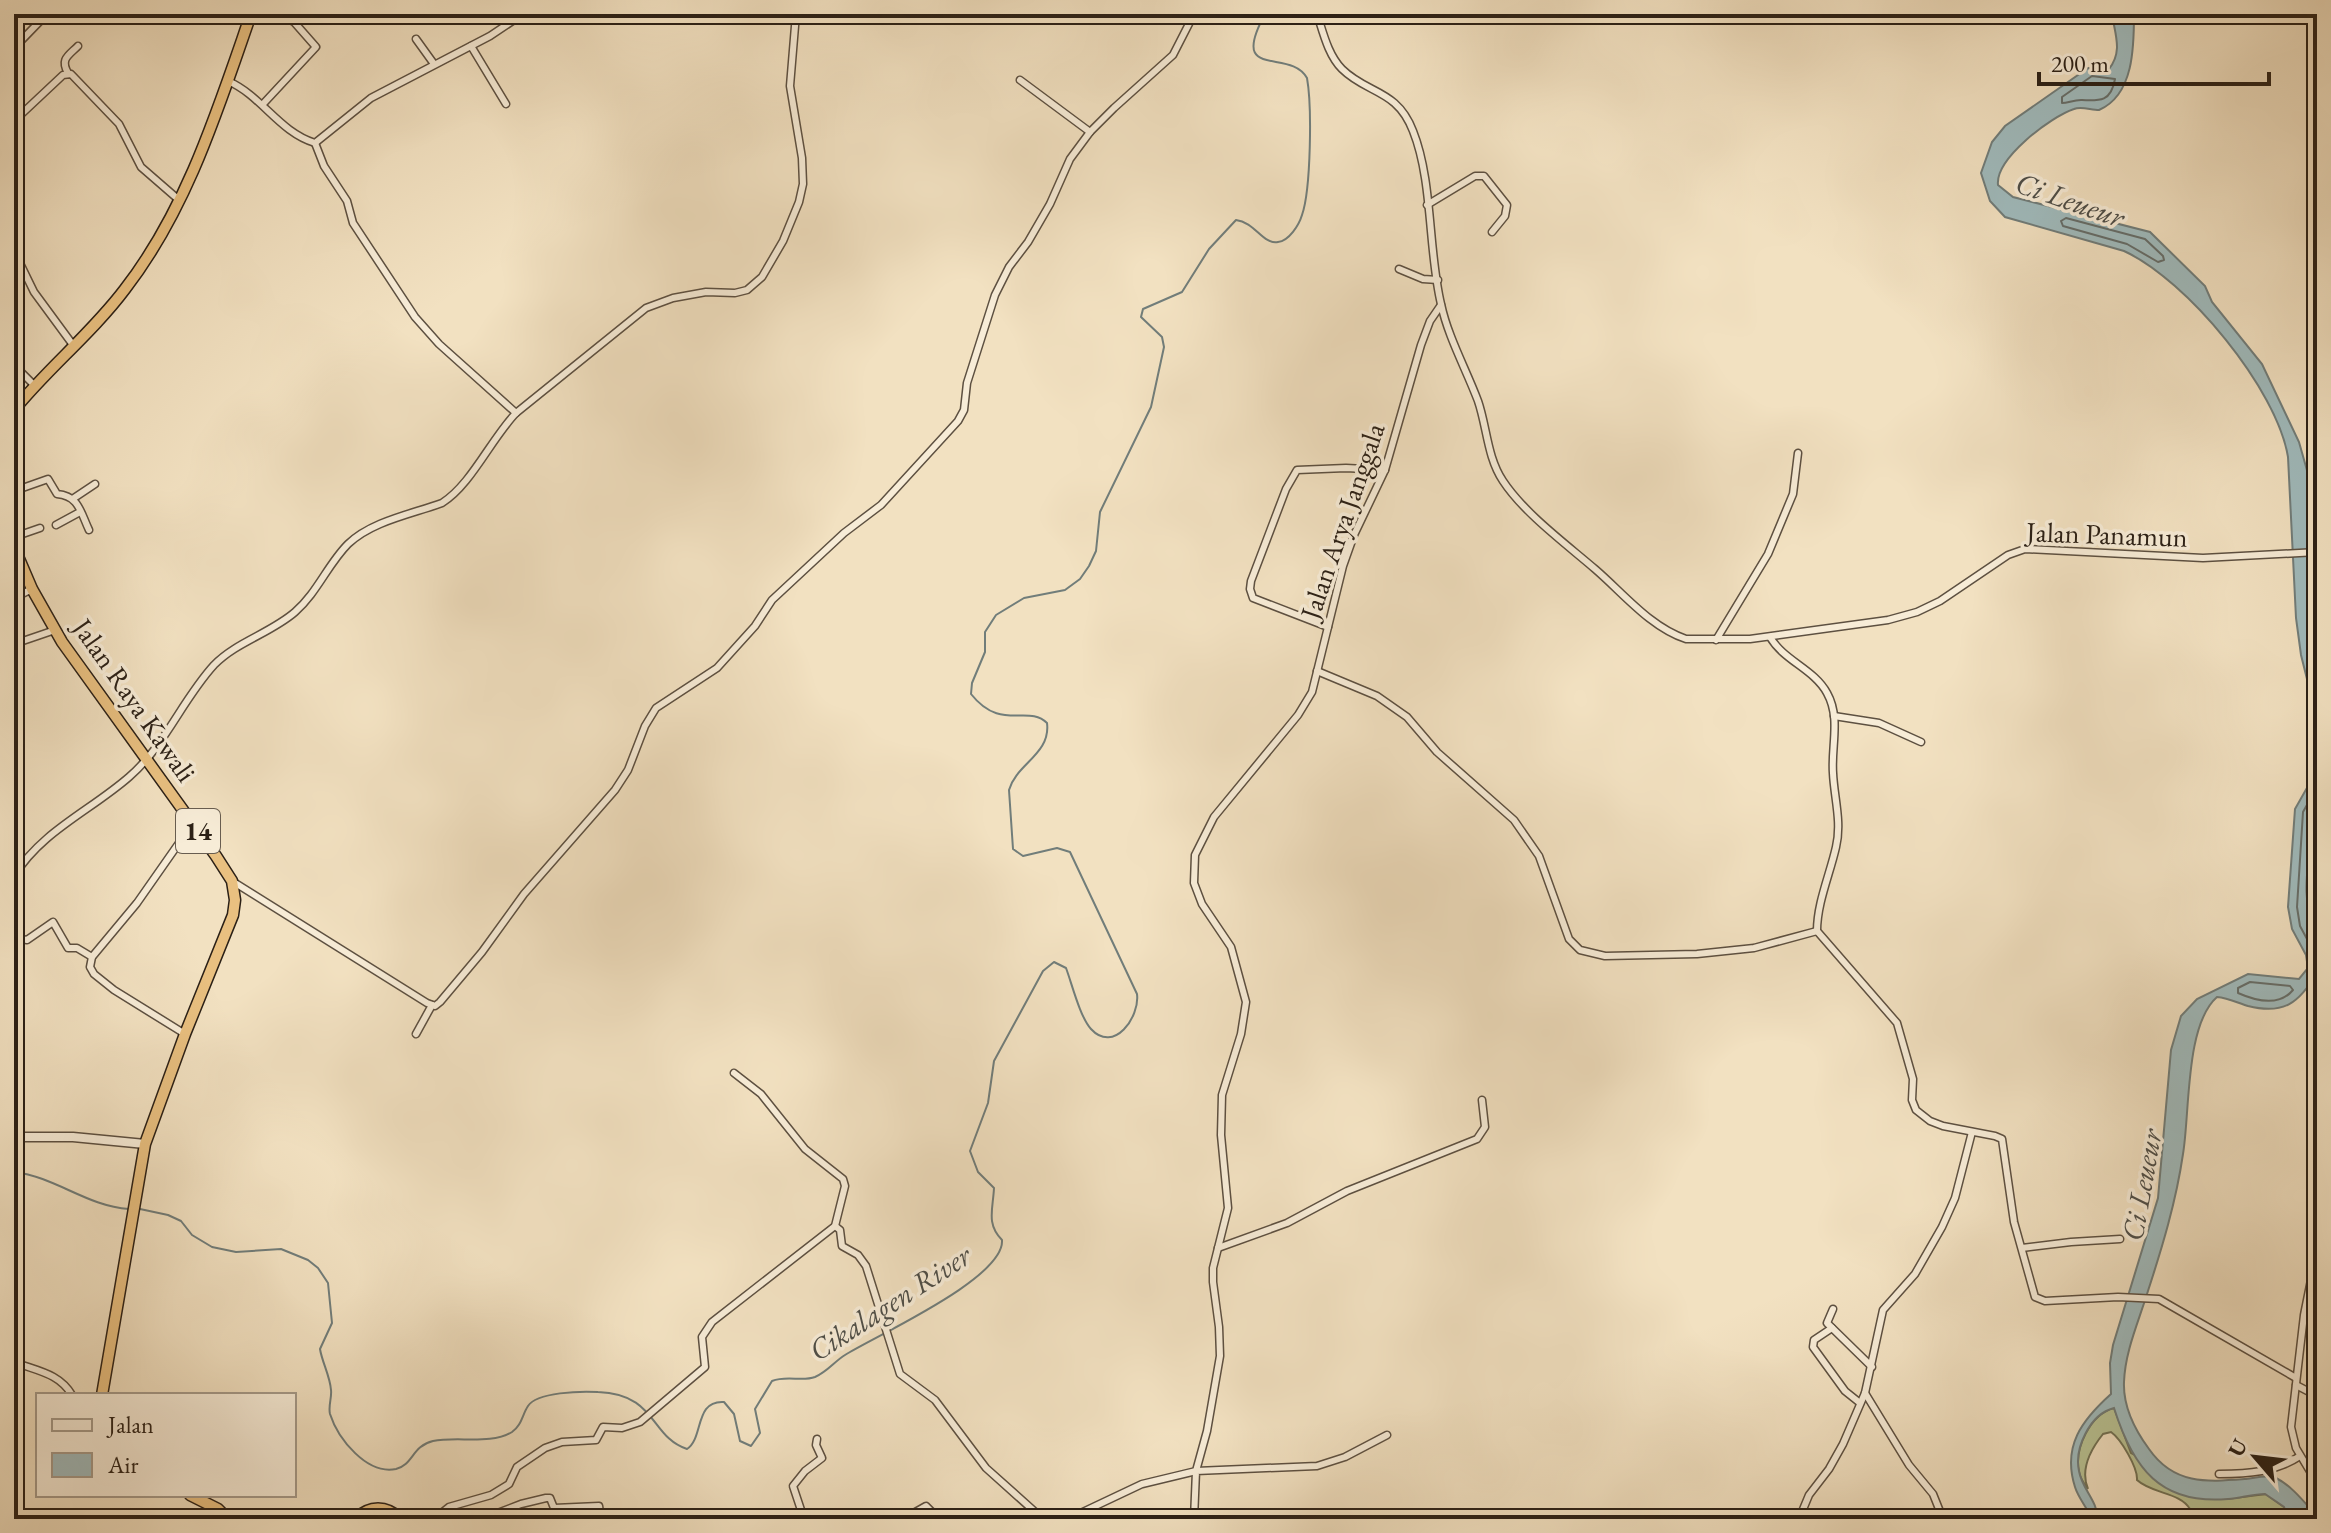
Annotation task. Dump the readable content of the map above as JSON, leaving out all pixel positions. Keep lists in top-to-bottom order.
{
  "streets": {
    "highway": ["Jalan Raya Kawali", "14"],
    "street": ["Jalan Arya Janggala", "Jalan Panamun"]
  },
  "crossings": [
    ["Jalan Arya Janggala", "Jalan Panamun"],
    ["Jalan Raya Kawali", "14"]
  ],
  "water": ["Ci Leueur", "Cikalagen River"],
  "legend": ["Jalan", "Air"],
  "scale_bar": "200 m",
  "north": "top left"
}
